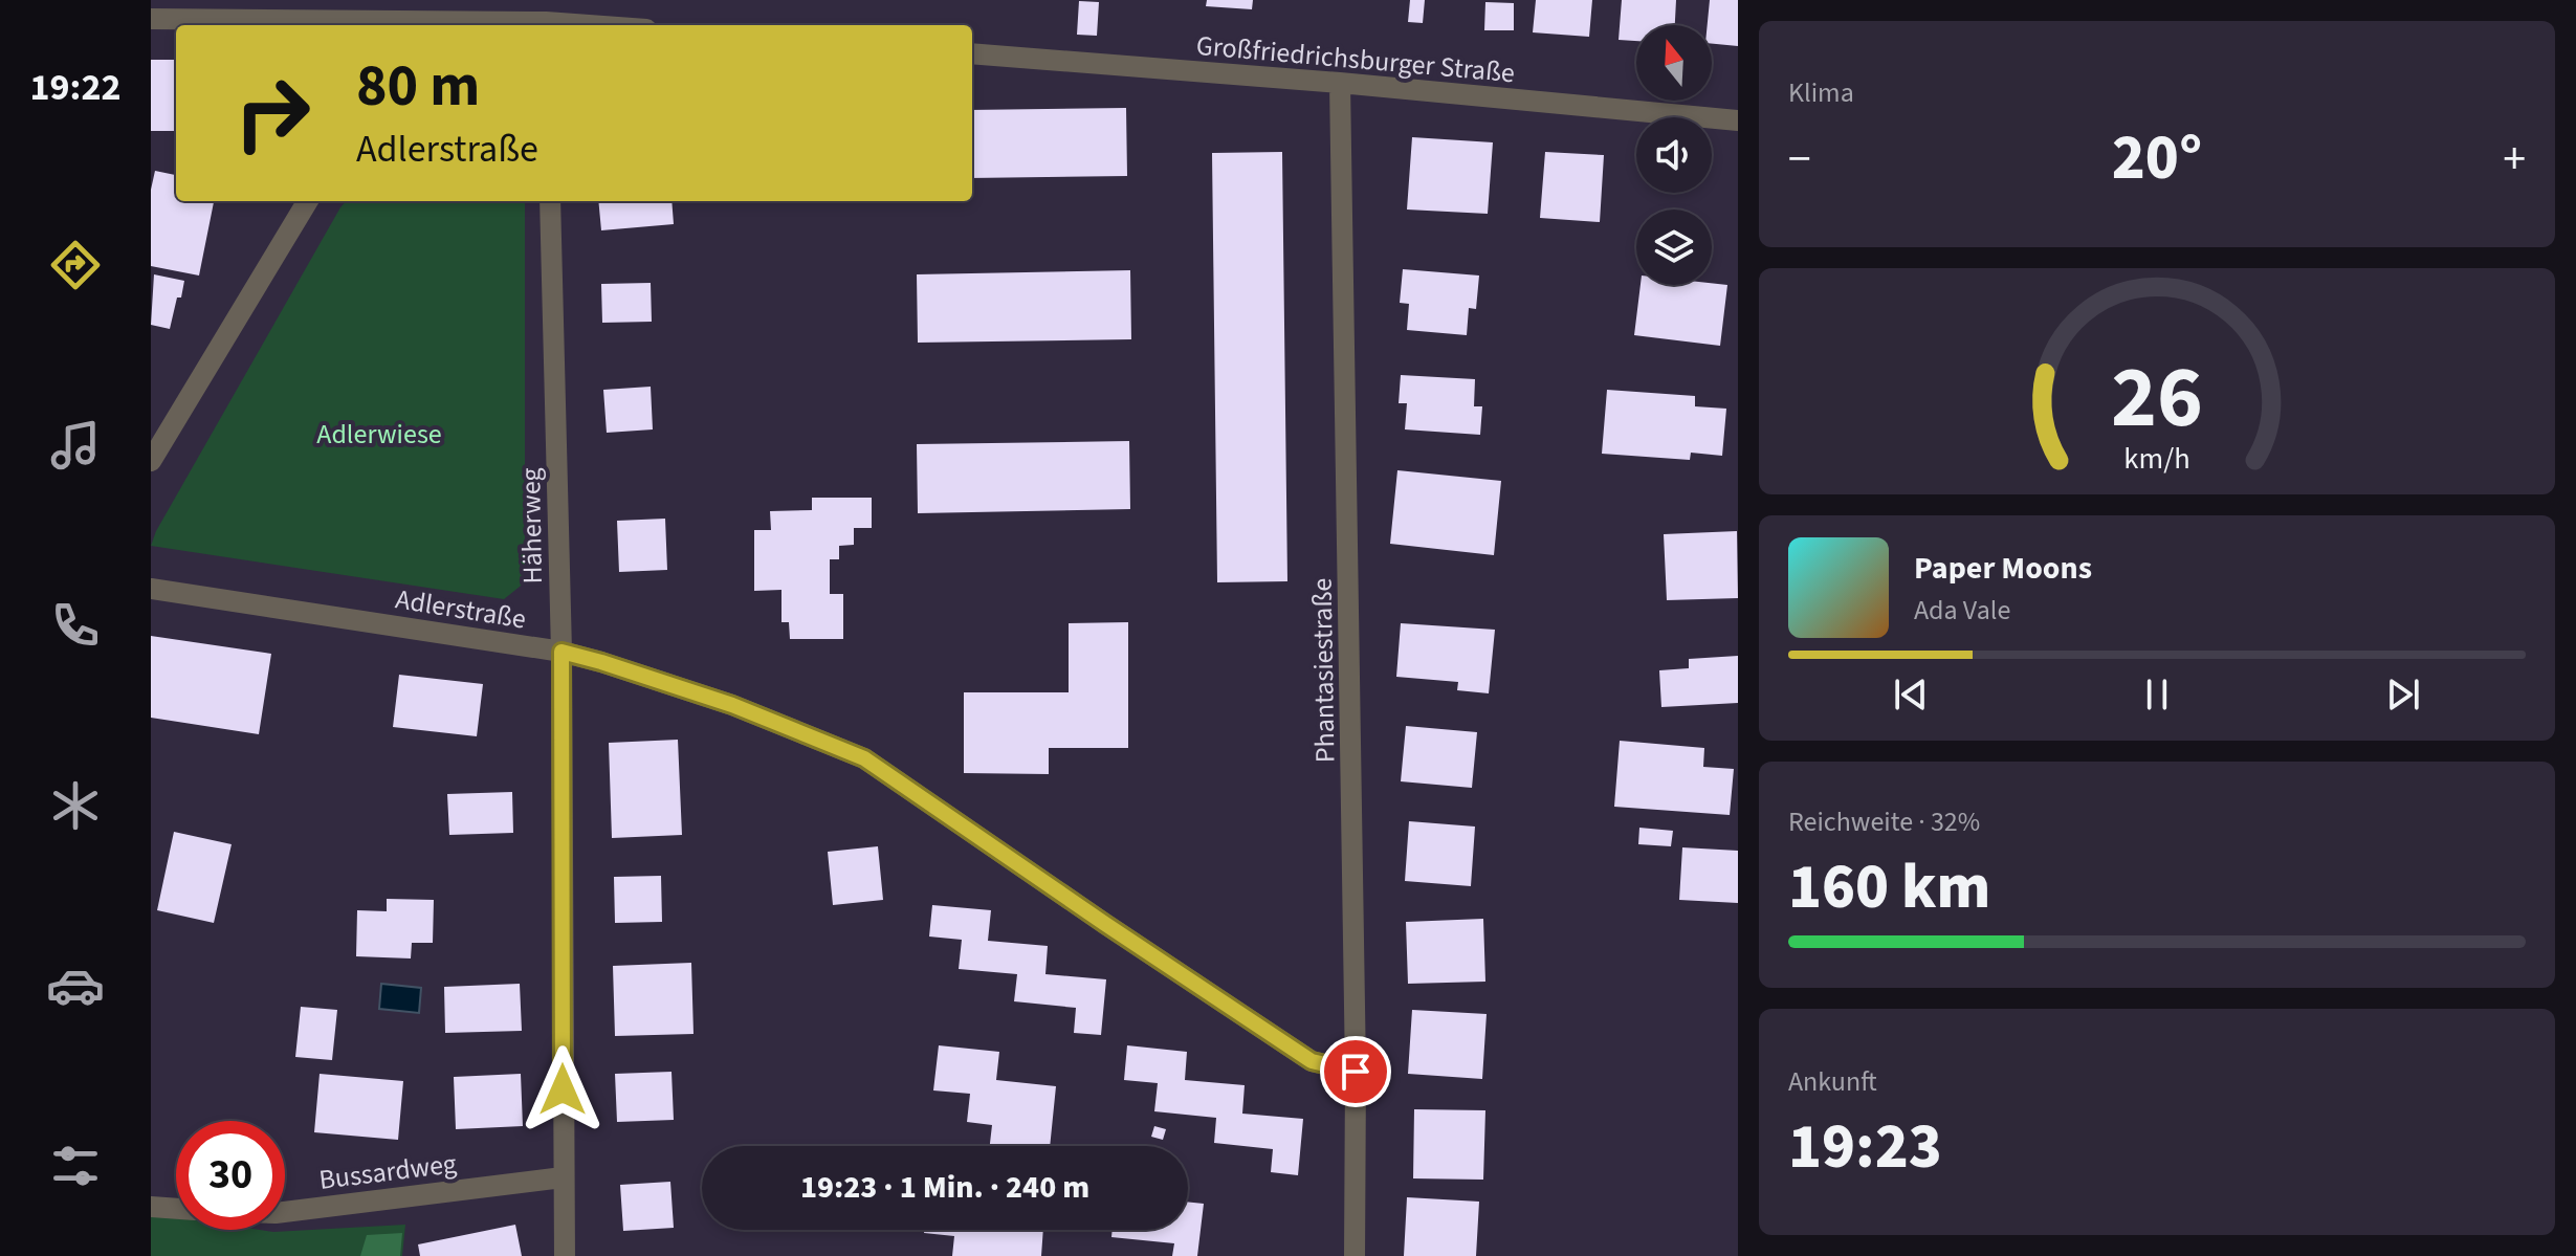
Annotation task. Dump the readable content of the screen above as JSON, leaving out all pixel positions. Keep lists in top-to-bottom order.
{
  "streets": {
    "street": [
      "Großfriedrichsburger Straße",
      "Häherweg",
      "Adlerstraße",
      "Phantasiestraße",
      "Bussardweg"
    ]
  },
  "crossings": [
    ["Großfriedrichsburger Straße", "Phantasiestraße"],
    ["Häherweg", "Adlerstraße"],
    ["Häherweg", "Bussardweg"],
    ["Adlerstraße", "Phantasiestraße"]
  ],
  "parks": ["Adlerwiese"],
  "north": "top",
  "page": {
    "tabs": "19:22",
    "tile": [
      "Klima",
      ["Reichweite · 32%", "160 km"],
      ["Ankunft", "19:23"]
    ],
    "turn": ["80 m", "Adlerstraße"],
    "heat": ["−", "20°", "+"],
    "song": ["Paper Moons", "Ada Vale"],
    "limit": "30",
    "trip": "19:23 · 1 Min. · 240 m",
    "gauge": ["26", "km/h"]
  }
}
